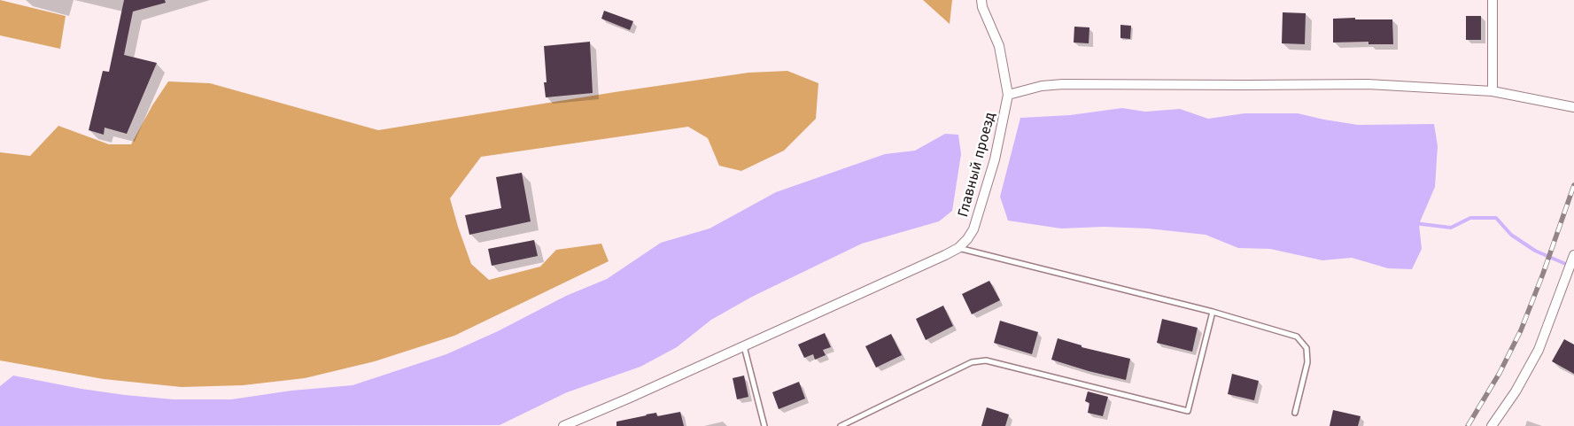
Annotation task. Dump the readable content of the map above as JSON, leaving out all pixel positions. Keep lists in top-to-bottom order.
{
  "streets": {
    "street": ["Главный проезд"]
  }
}
